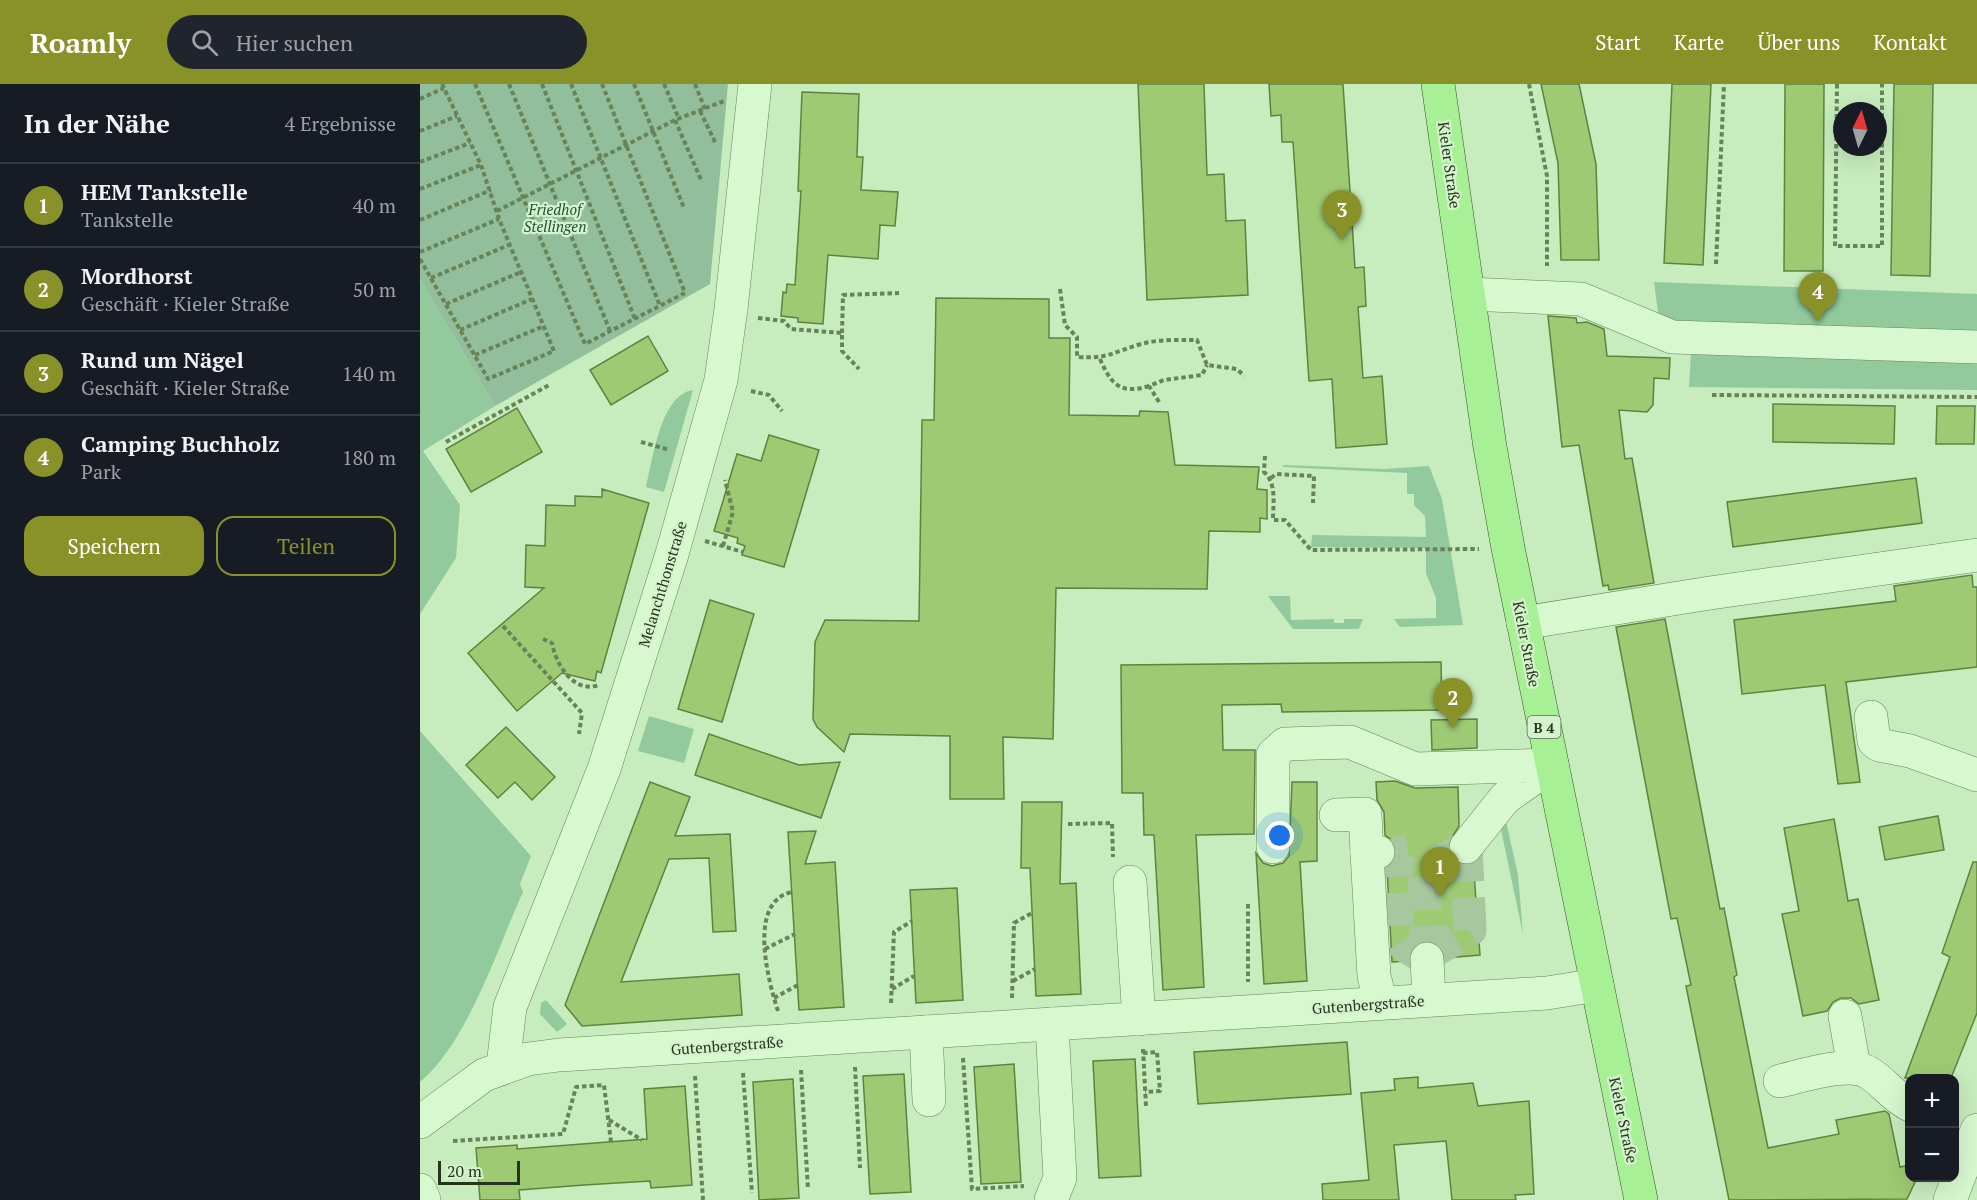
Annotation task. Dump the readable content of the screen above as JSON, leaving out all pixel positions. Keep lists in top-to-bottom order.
{
  "streets": {
    "main road": ["Kieler Straße", "B 4"],
    "street": ["Melanchthonstraße", "Gutenbergstraße"]
  },
  "crossings": [
    ["Kieler Straße", "Gutenbergstraße"],
    ["Melanchthonstraße", "Gutenbergstraße"]
  ],
  "parks": ["Friedhof Stellingen"],
  "scale_bar": "20 m",
  "north": "top",
  "page": {
    "header": "Roamly",
    "search": "Hier suchen",
    "nav": [
      "Start",
      "Karte",
      "Über uns",
      "Kontakt"
    ],
    "heading": ["In der Nähe", "4 Ergebnisse"],
    "list": [
      {
        "mark": "1",
        "name": "HEM Tankstelle",
        "note": "Tankstelle",
        "value": "40 m"
      },
      {
        "mark": "2",
        "name": "Mordhorst",
        "note": "Geschäft · Kieler Straße",
        "value": "50 m"
      },
      {
        "mark": "3",
        "name": "Rund um Nägel",
        "note": "Geschäft · Kieler Straße",
        "value": "140 m"
      },
      {
        "mark": "4",
        "name": "Camping Buchholz",
        "note": "Park",
        "value": "180 m"
      }
    ],
    "pins": [
      "3",
      "4",
      "2",
      "1"
    ],
    "buttons": ["Speichern", "Teilen"],
    "map_buttons": ["+", "−"],
    "scale": "20 m"
  }
}
